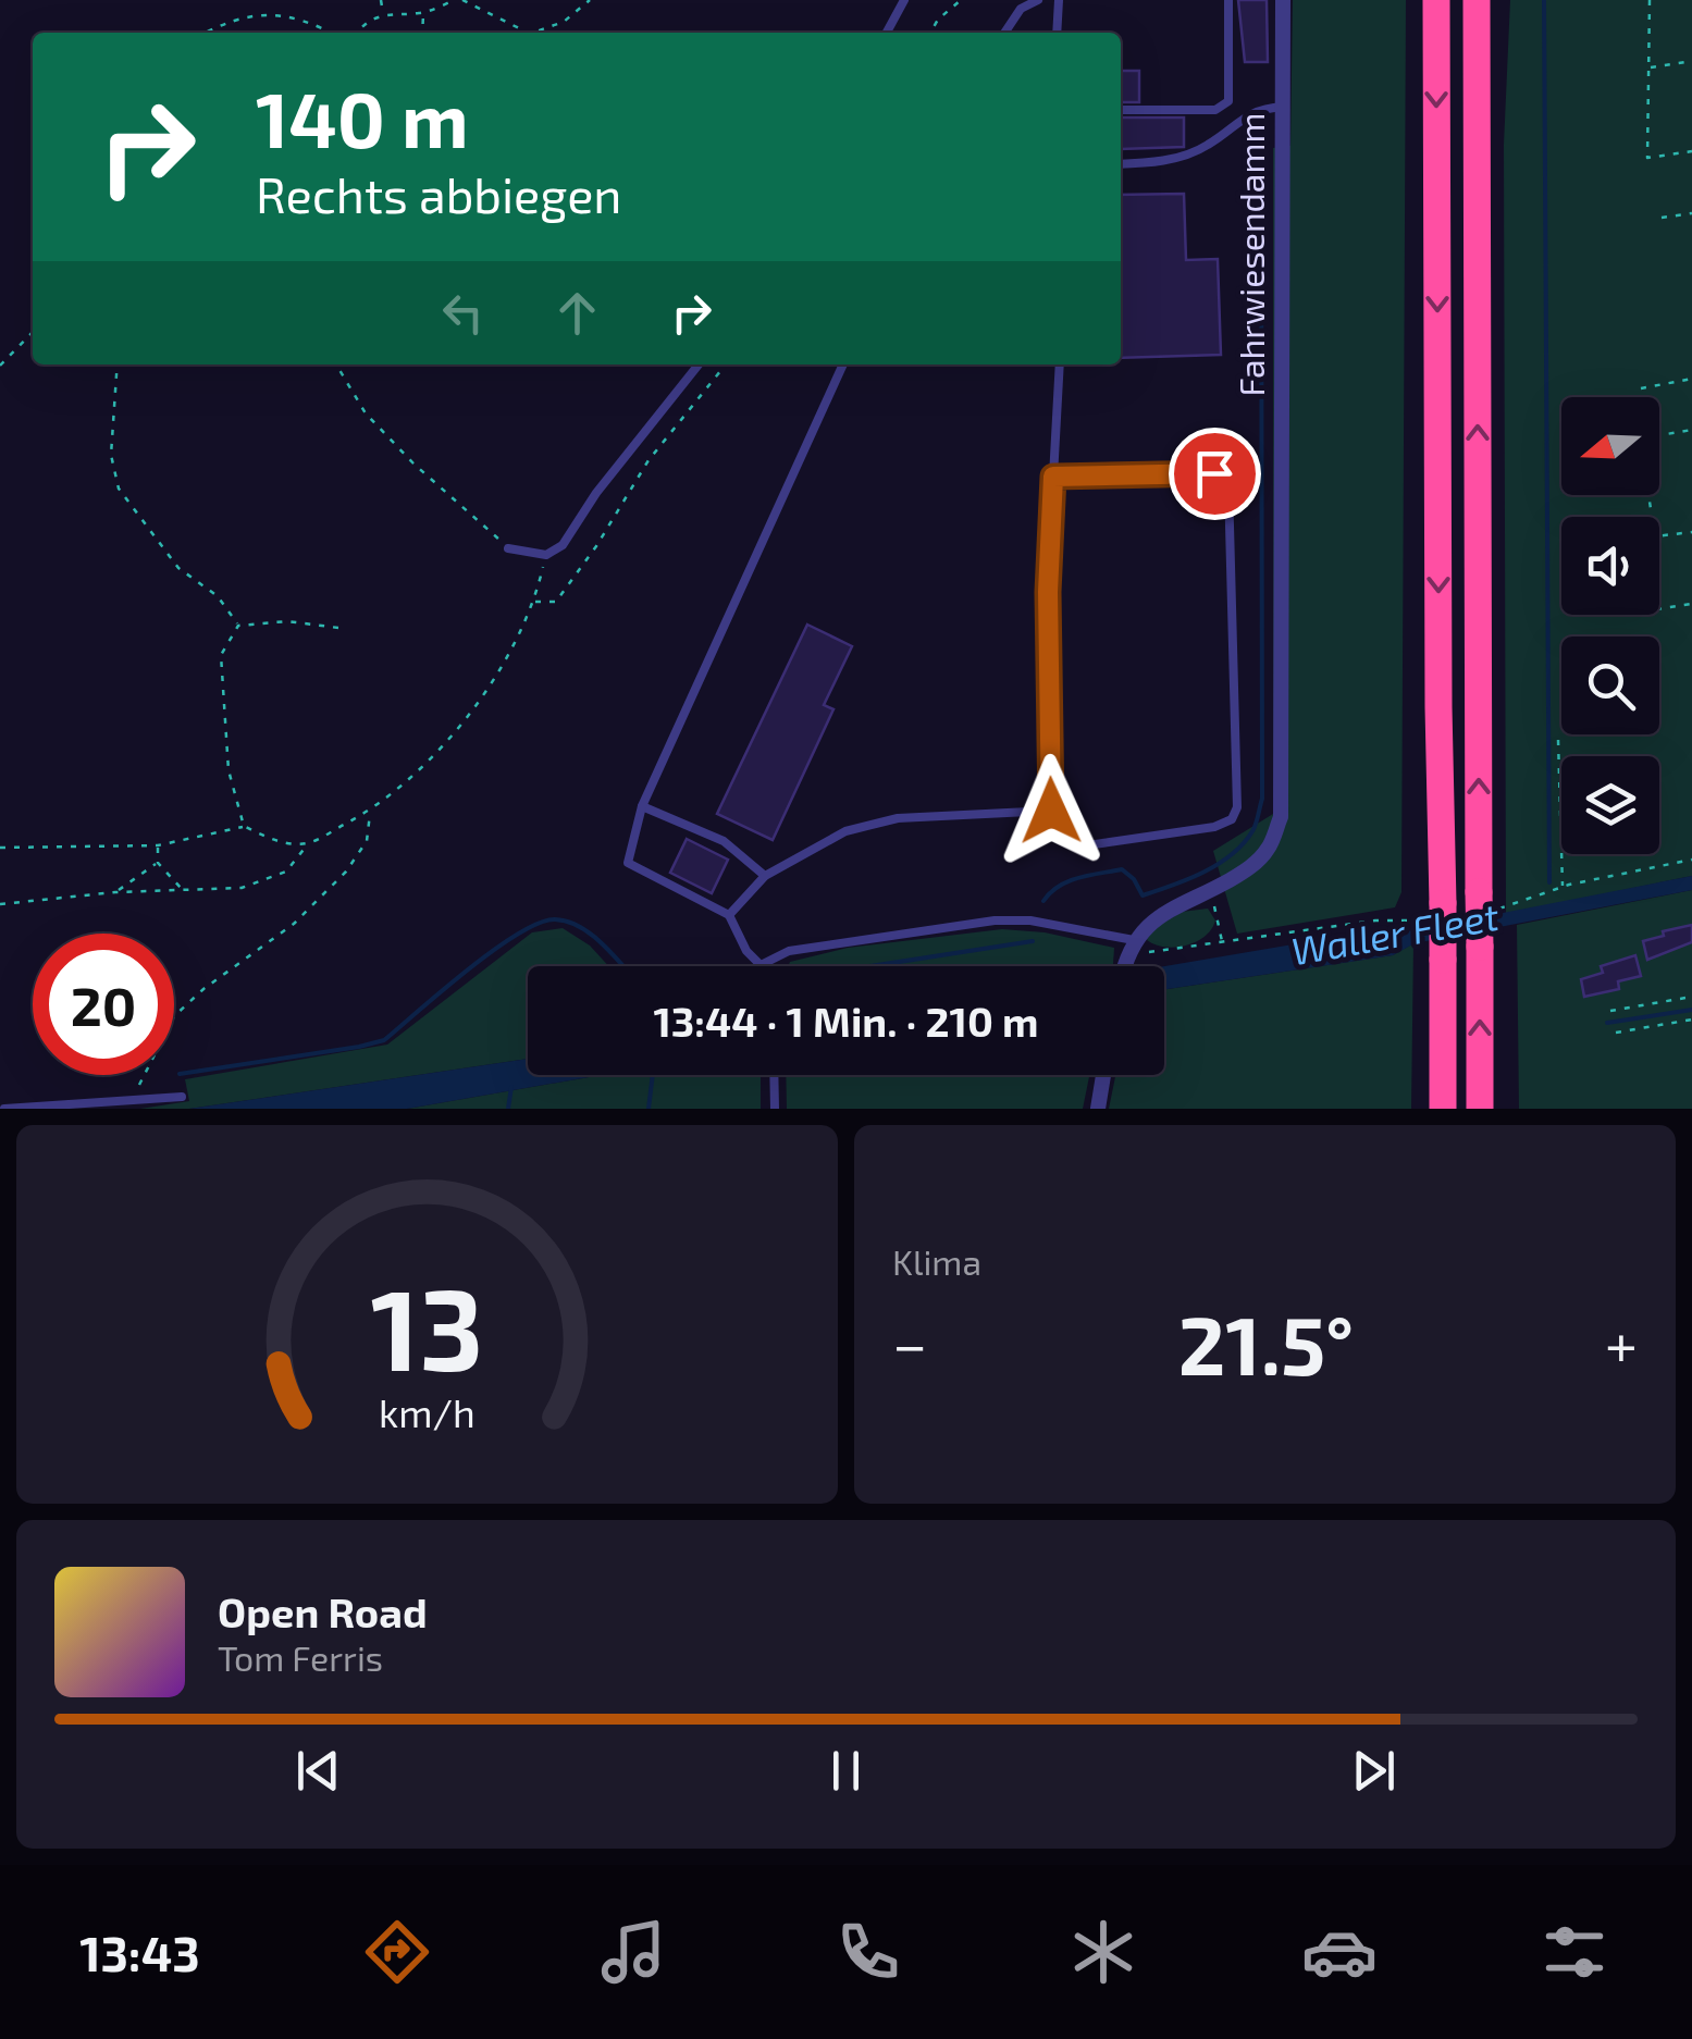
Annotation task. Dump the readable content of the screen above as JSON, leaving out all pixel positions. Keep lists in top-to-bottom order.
{
  "streets": {
    "street": ["Fahrwiesendamm"]
  },
  "water": ["Waller Fleet"],
  "north": "left",
  "page": {
    "turn": ["140 m", "Rechts abbiegen"],
    "limit": "20",
    "trip": "13:44 · 1 Min. · 210 m",
    "tile": "Klima",
    "heat": ["−", "21.5°", "+"],
    "song": ["Open Road", "Tom Ferris"],
    "tabs": "13:43",
    "gauge": ["13", "km/h"]
  }
}
